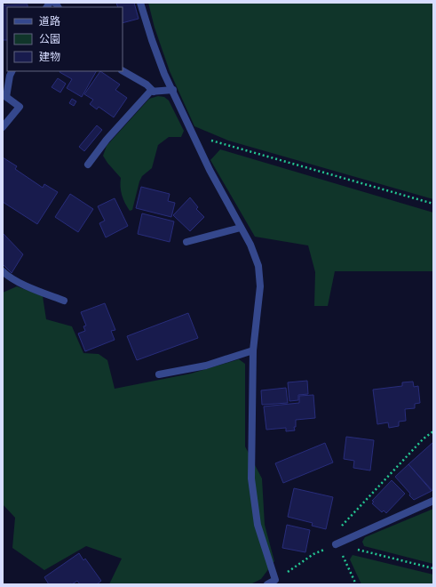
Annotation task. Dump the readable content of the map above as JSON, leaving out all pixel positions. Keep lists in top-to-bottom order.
{
  "legend": ["道路", "公園", "建物"]
}
